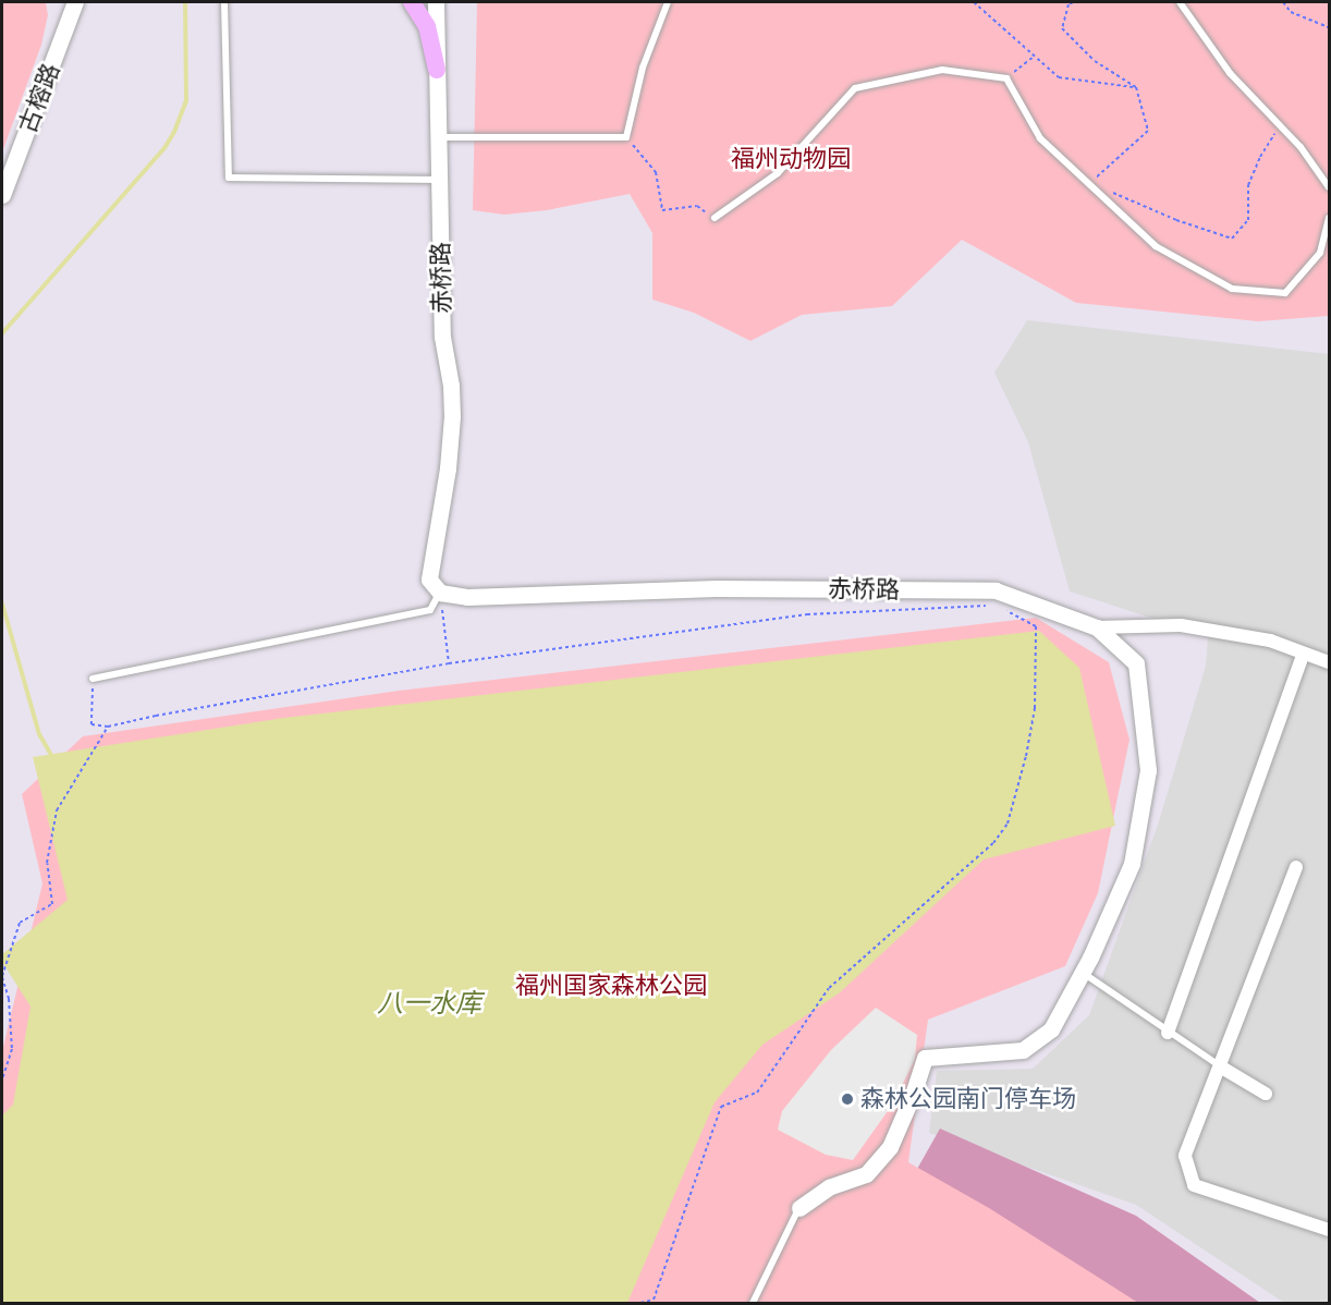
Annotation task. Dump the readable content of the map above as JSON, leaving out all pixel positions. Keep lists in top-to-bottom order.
{
  "streets": {
    "street": ["古榕路", "赤桥路"]
  },
  "water": ["八一水库"],
  "parks": ["福州动物园", "福州国家森林公园"],
  "places": ["森林公园南门停车场"]
}
